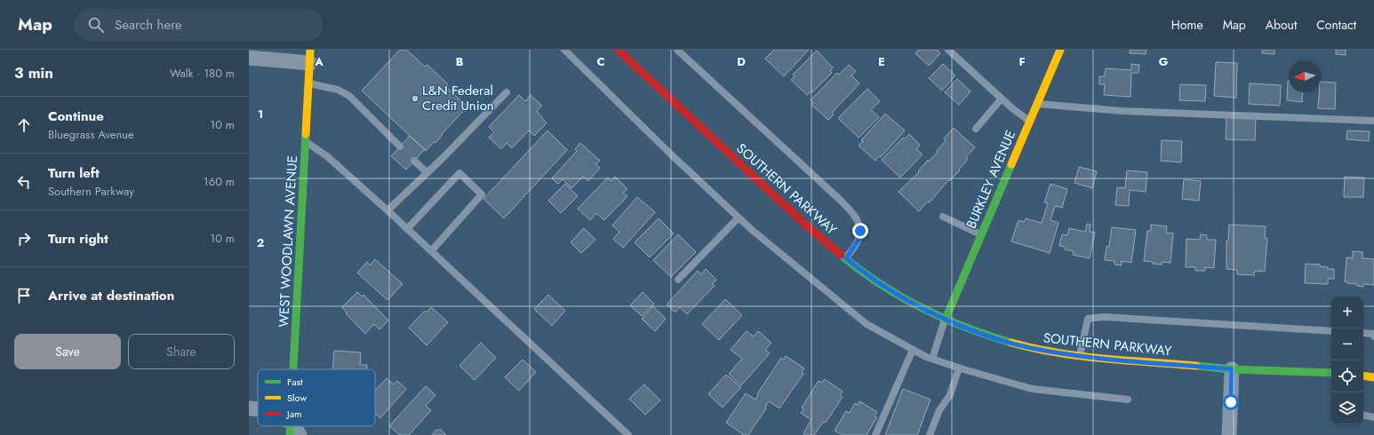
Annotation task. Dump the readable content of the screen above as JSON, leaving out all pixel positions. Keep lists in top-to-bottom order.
{
  "streets": {
    "main road": ["BURKLEY AVENUE", "SOUTHERN PARKWAY", "WEST WOODLAWN AVENUE"]
  },
  "crossings": [
    ["BURKLEY AVENUE", "SOUTHERN PARKWAY"]
  ],
  "places": ["L&N Federal Credit Union"],
  "legend": ["Fast", "Slow", "Jam"],
  "north": "left",
  "page": {
    "header": "Map",
    "search": "Search here",
    "nav": [
      "Home",
      "Map",
      "About",
      "Contact"
    ],
    "heading": ["3 min", "Walk · 180 m"],
    "list": [
      ["Continue", "Bluegrass Avenue", "10 m"],
      ["Turn left", "Southern Parkway", "160 m"],
      ["Turn right", "10 m"],
      "Arrive at destination"
    ],
    "map_buttons": ["+", "−"],
    "buttons": ["Save", "Share"]
  },
  "grid": {
    "columns": [
      "A",
      "B",
      "C",
      "D",
      "E",
      "F",
      "G"
    ],
    "rows": ["1", "2"]
  }
}
